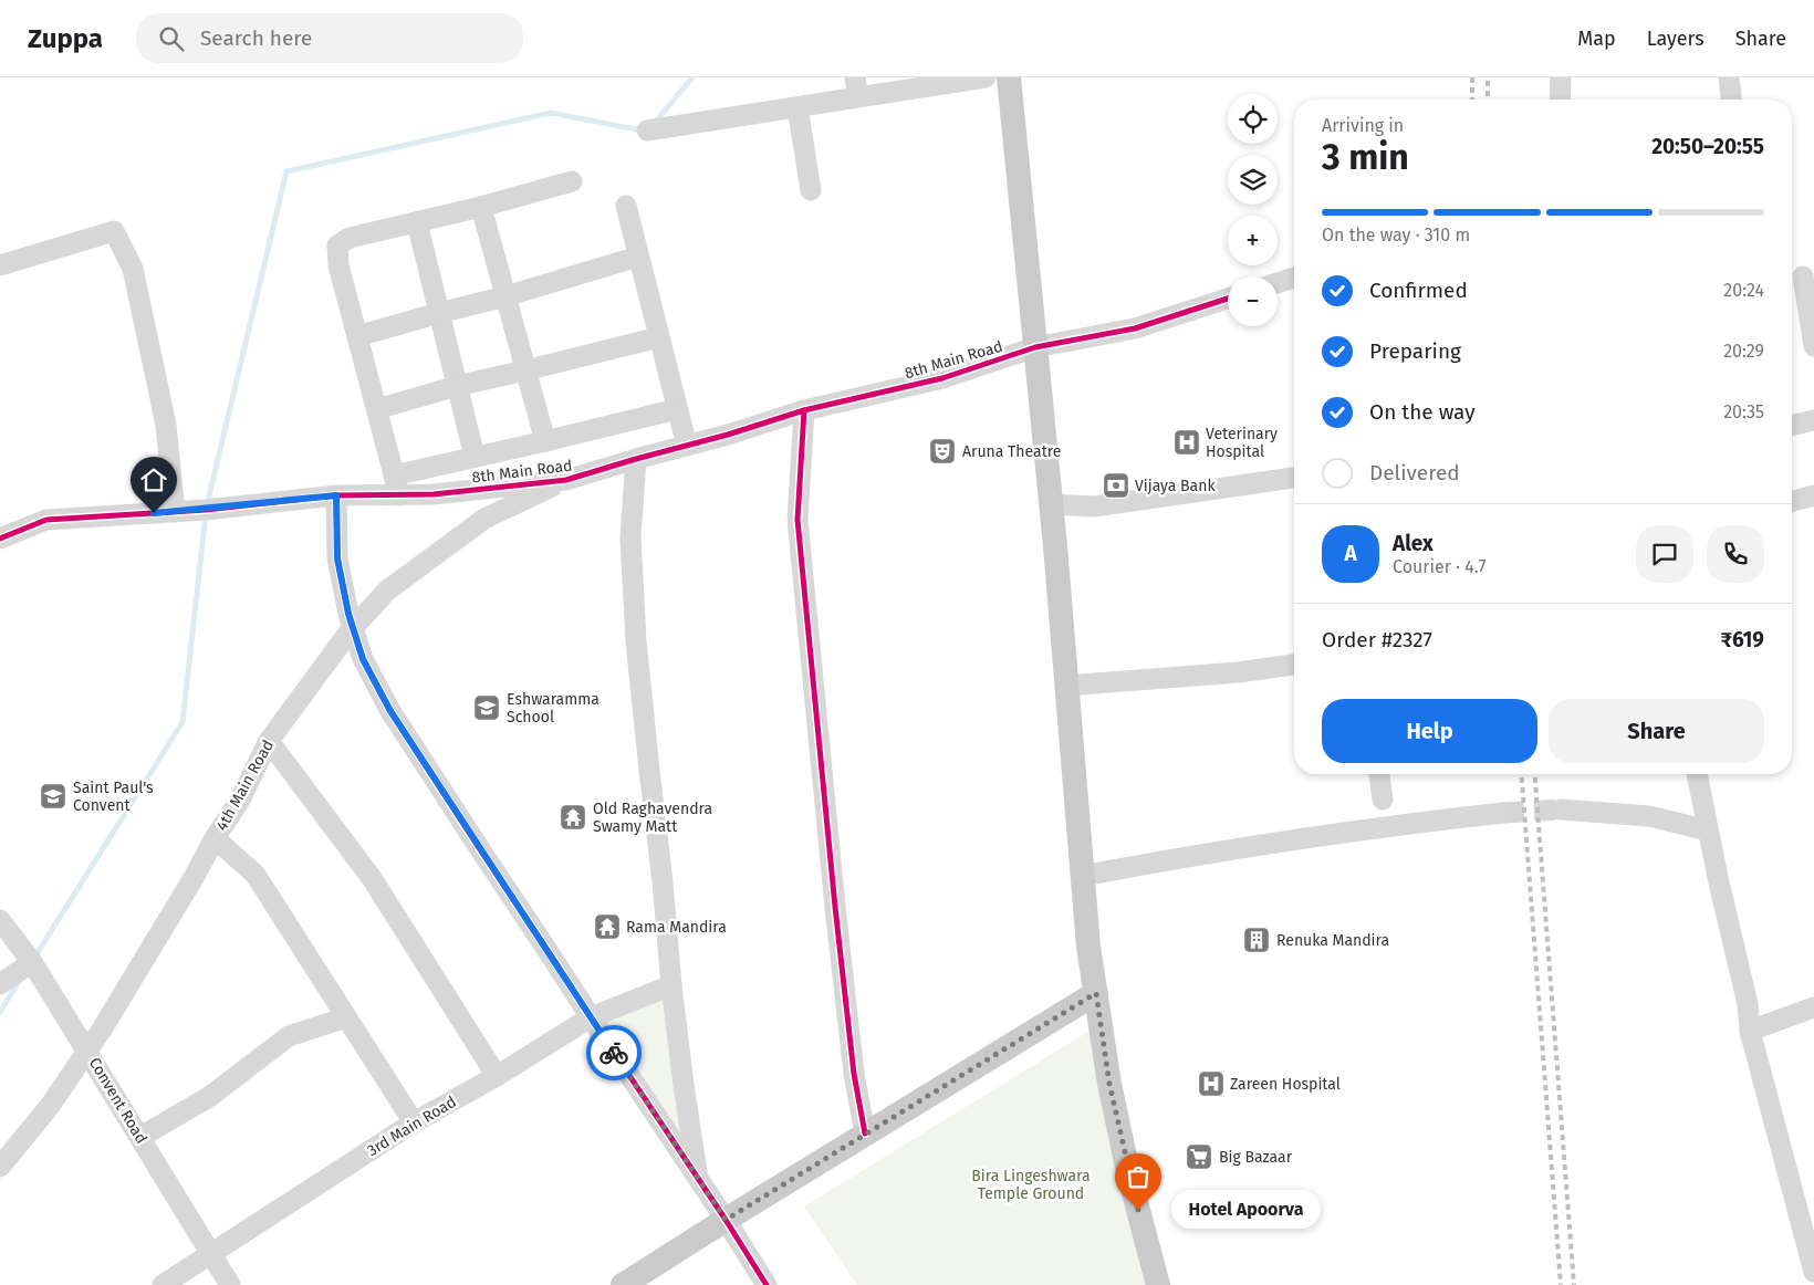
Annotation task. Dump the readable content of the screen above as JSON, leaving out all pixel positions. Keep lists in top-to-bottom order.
{
  "streets": {
    "street": [
      "8th Main Road",
      "4th Main Road",
      "Convent Road",
      "3rd Main Road"
    ]
  },
  "crossings": [
    ["8th Main Road", "4th Main Road"],
    ["4th Main Road", "Convent Road"],
    ["Convent Road", "3rd Main Road"]
  ],
  "parks": ["Bira Lingeshwara Temple Ground"],
  "places": {
    "hospital": ["Veterinary Hospital", "Zareen Hospital"],
    "theatre": ["Aruna Theatre"],
    "bank": ["Vijaya Bank"],
    "school or university": ["Eshwaramma School", "Saint Paul's Convent"],
    "temple": ["Old Raghavendra Swamy Matt", "Rama Mandira"],
    "building": ["Renuka Mandira"],
    "supermarket": ["Big Bazaar"],
    "other": ["Hotel Apoorva"]
  },
  "page": {
    "header": "Zuppa",
    "search": "Search here",
    "nav": ["Map", "Layers", "Share"],
    "map_buttons": ["+", "−"],
    "heading": ["3 min", "Arriving in", "20:50–20:55"],
    "panel": [
      "Alex",
      "Courier · 4.7",
      "Order #2327",
      "₹619"
    ],
    "bar": "On the way · 310 m",
    "list": [
      ["Confirmed", "20:24"],
      ["Preparing", "20:29"],
      ["On the way", "20:35"],
      "Delivered"
    ],
    "round": "A",
    "buttons": ["Help", "Share"],
    "bubble": "Hotel Apoorva"
  }
}
